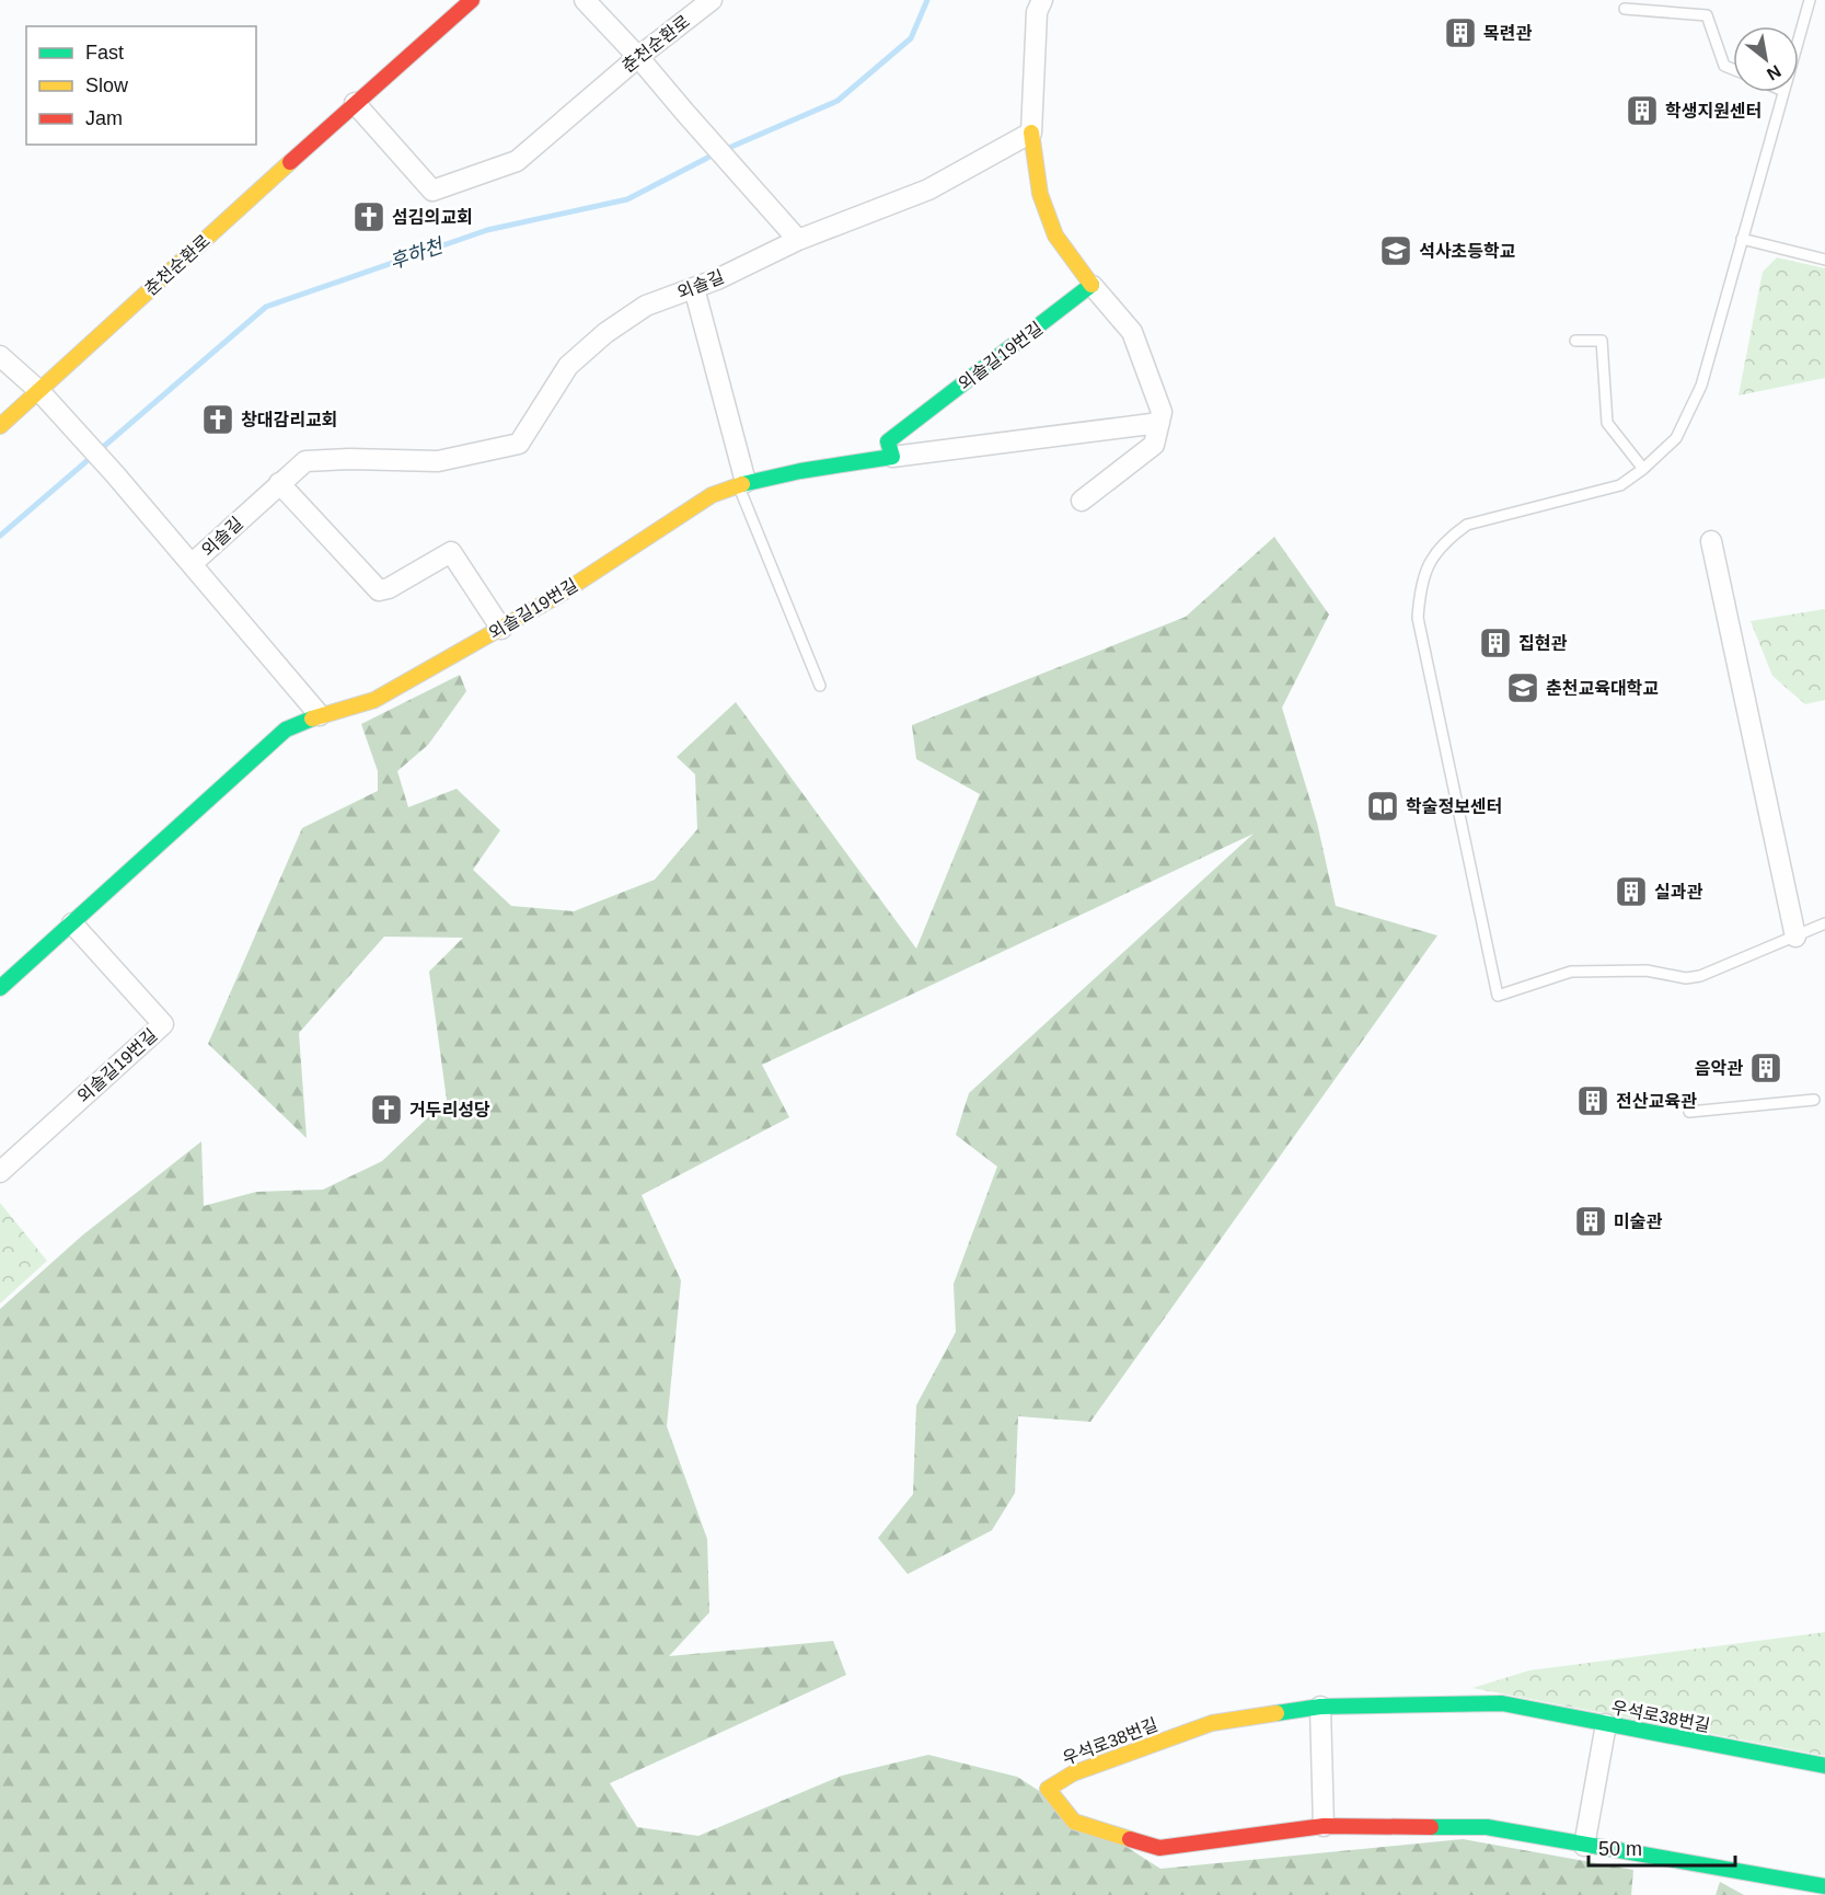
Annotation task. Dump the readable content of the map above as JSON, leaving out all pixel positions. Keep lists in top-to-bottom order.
{
  "streets": {
    "street": [
      "춘천순환로",
      "외솔길",
      "외솔길19번길",
      "우석로38번길"
    ]
  },
  "water": ["후하천"],
  "places": {
    "building": [
      "목련관",
      "학생지원센터",
      "집현관",
      "실과관",
      "음악관",
      "전산교육관",
      "미술관"
    ],
    "church": ["섬김의교회", "창대감리교회", "거두리성당"],
    "school or university": ["석사초등학교", "춘천교육대학교"],
    "library": ["학술정보센터"]
  },
  "legend": ["Fast", "Slow", "Jam"],
  "scale_bar": "50 m",
  "north": "bottom right"
}
